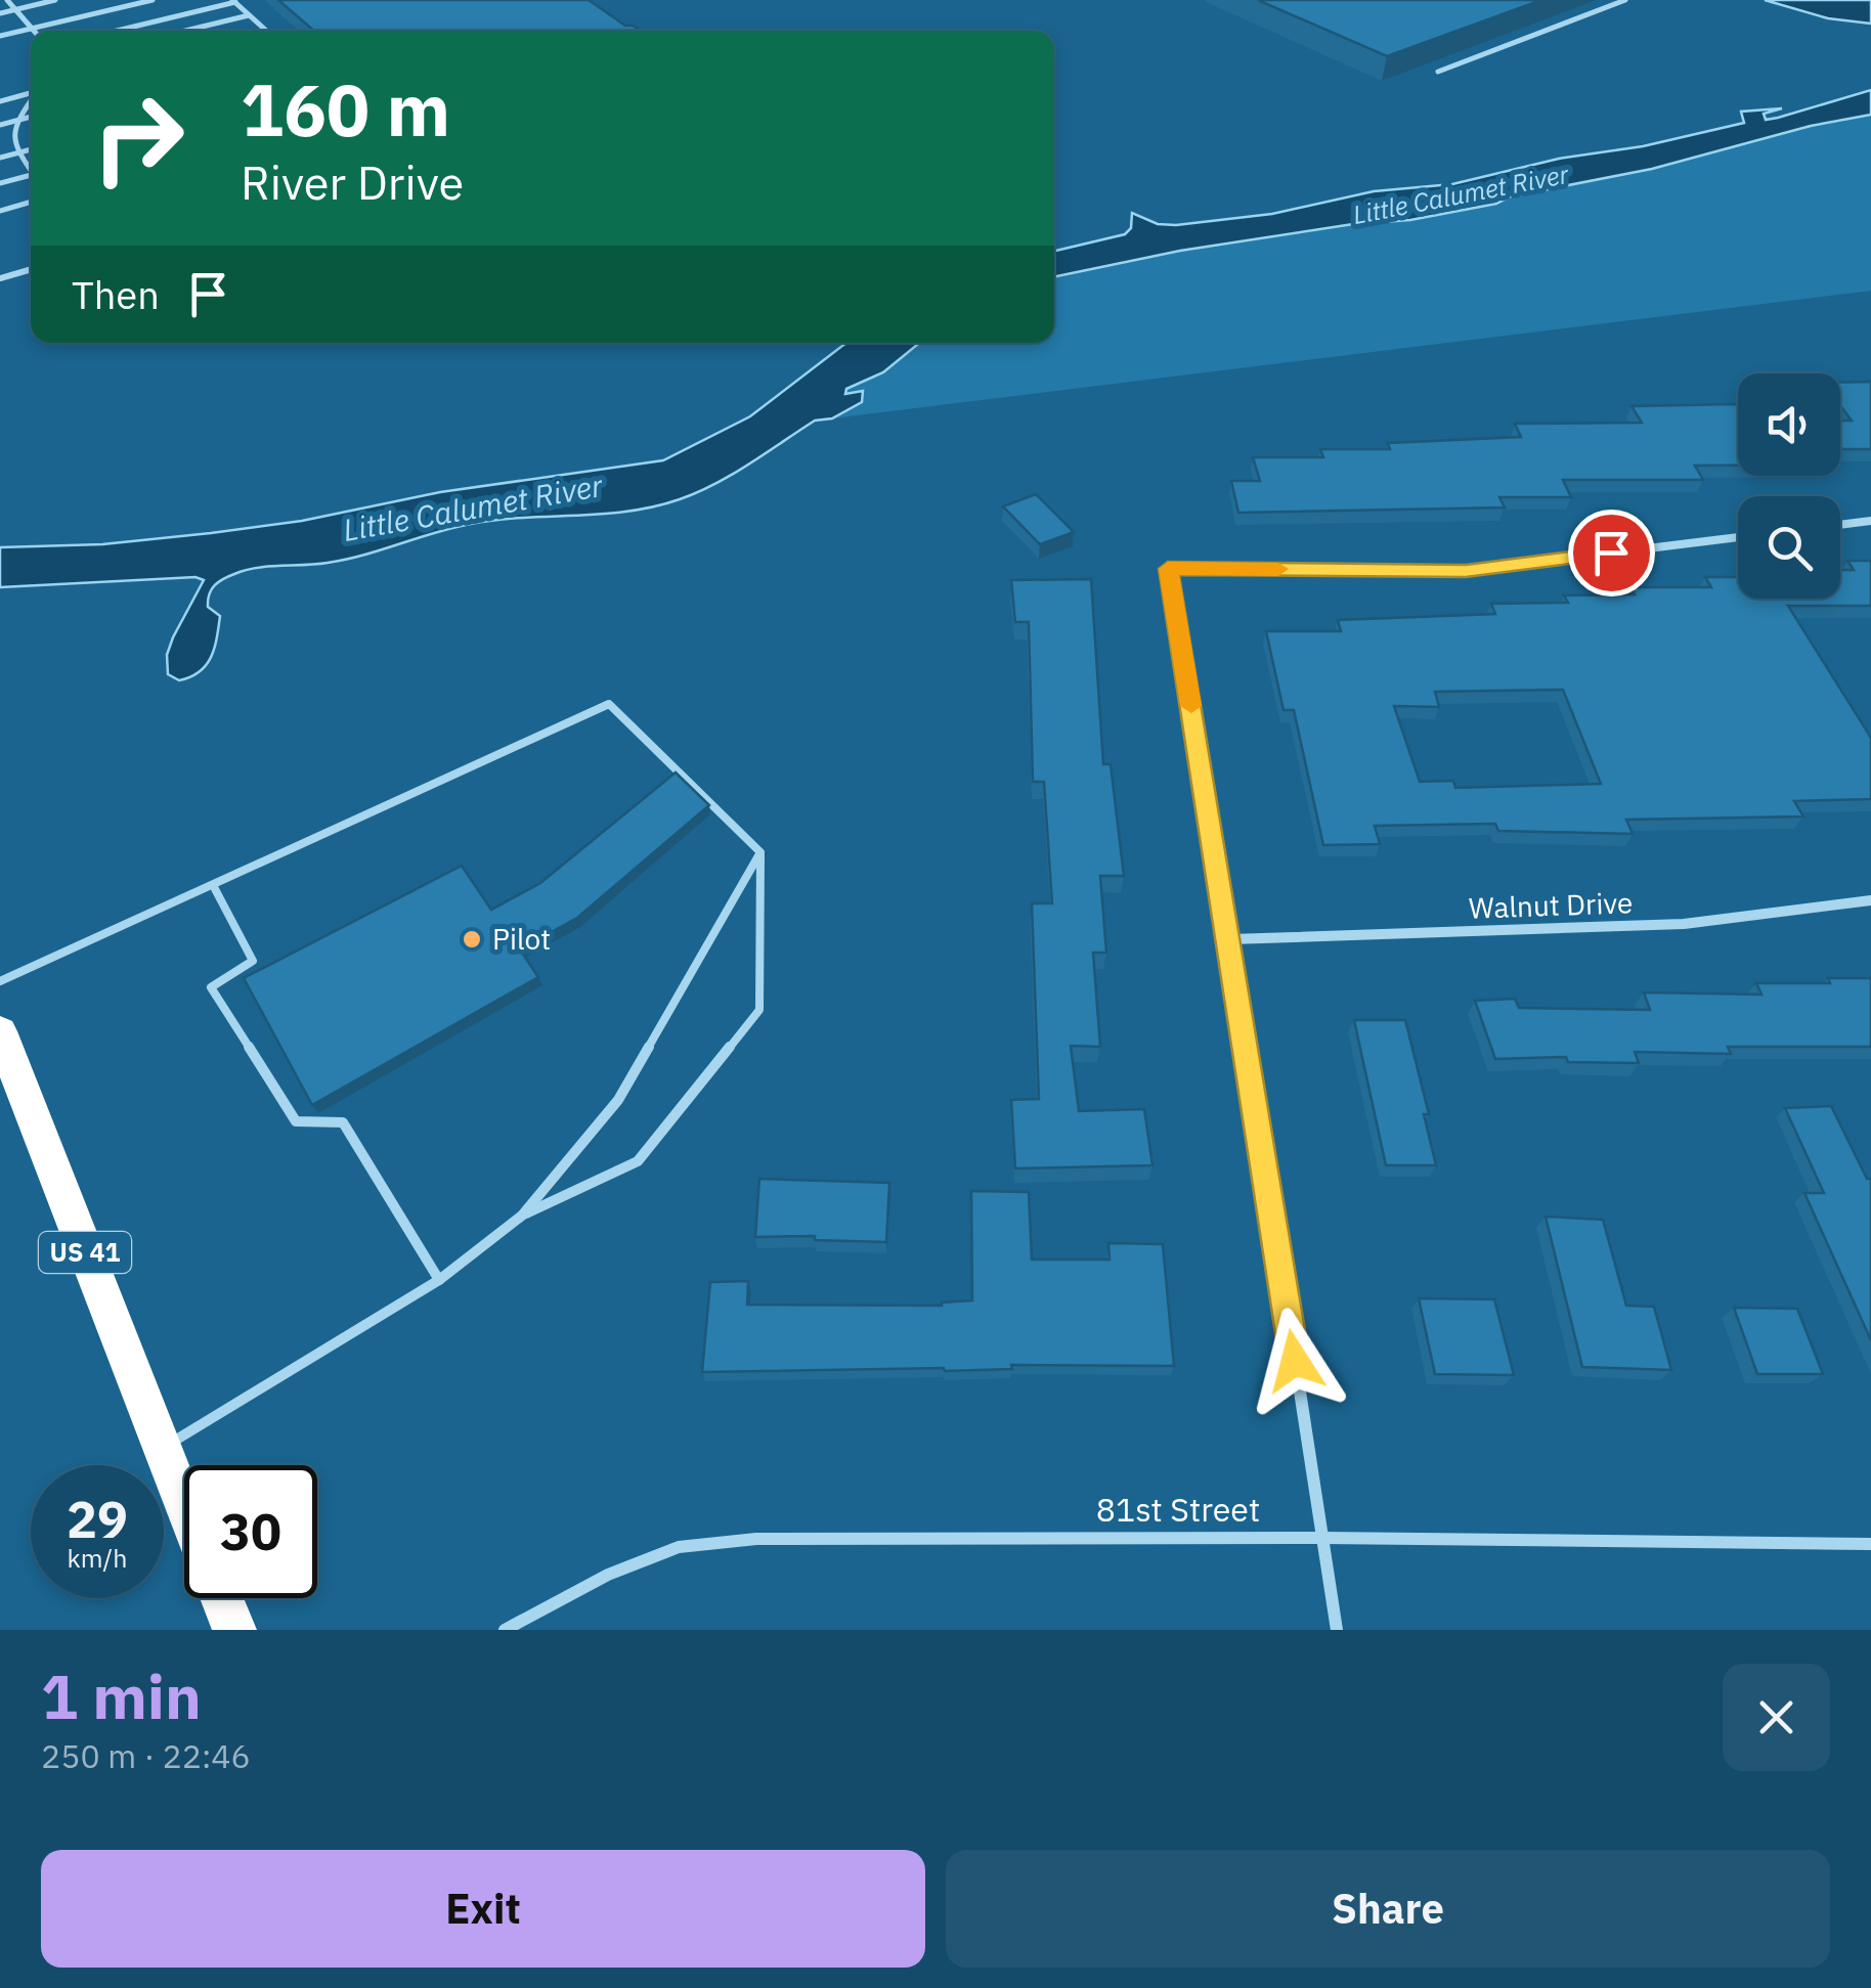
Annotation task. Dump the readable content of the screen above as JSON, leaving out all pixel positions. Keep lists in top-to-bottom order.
{
  "streets": {
    "highway": ["US 41"],
    "street": ["Walnut Drive", "81st Street"]
  },
  "water": ["Little Calumet River"],
  "places": ["Pilot"],
  "page": {
    "turn": ["160 m", "River Drive"],
    "then": "Then",
    "speed": "29 km/h",
    "limit": "30",
    "heading": ["1 min", "250 m · 22:46"],
    "buttons": ["Exit", "Share"]
  }
}
